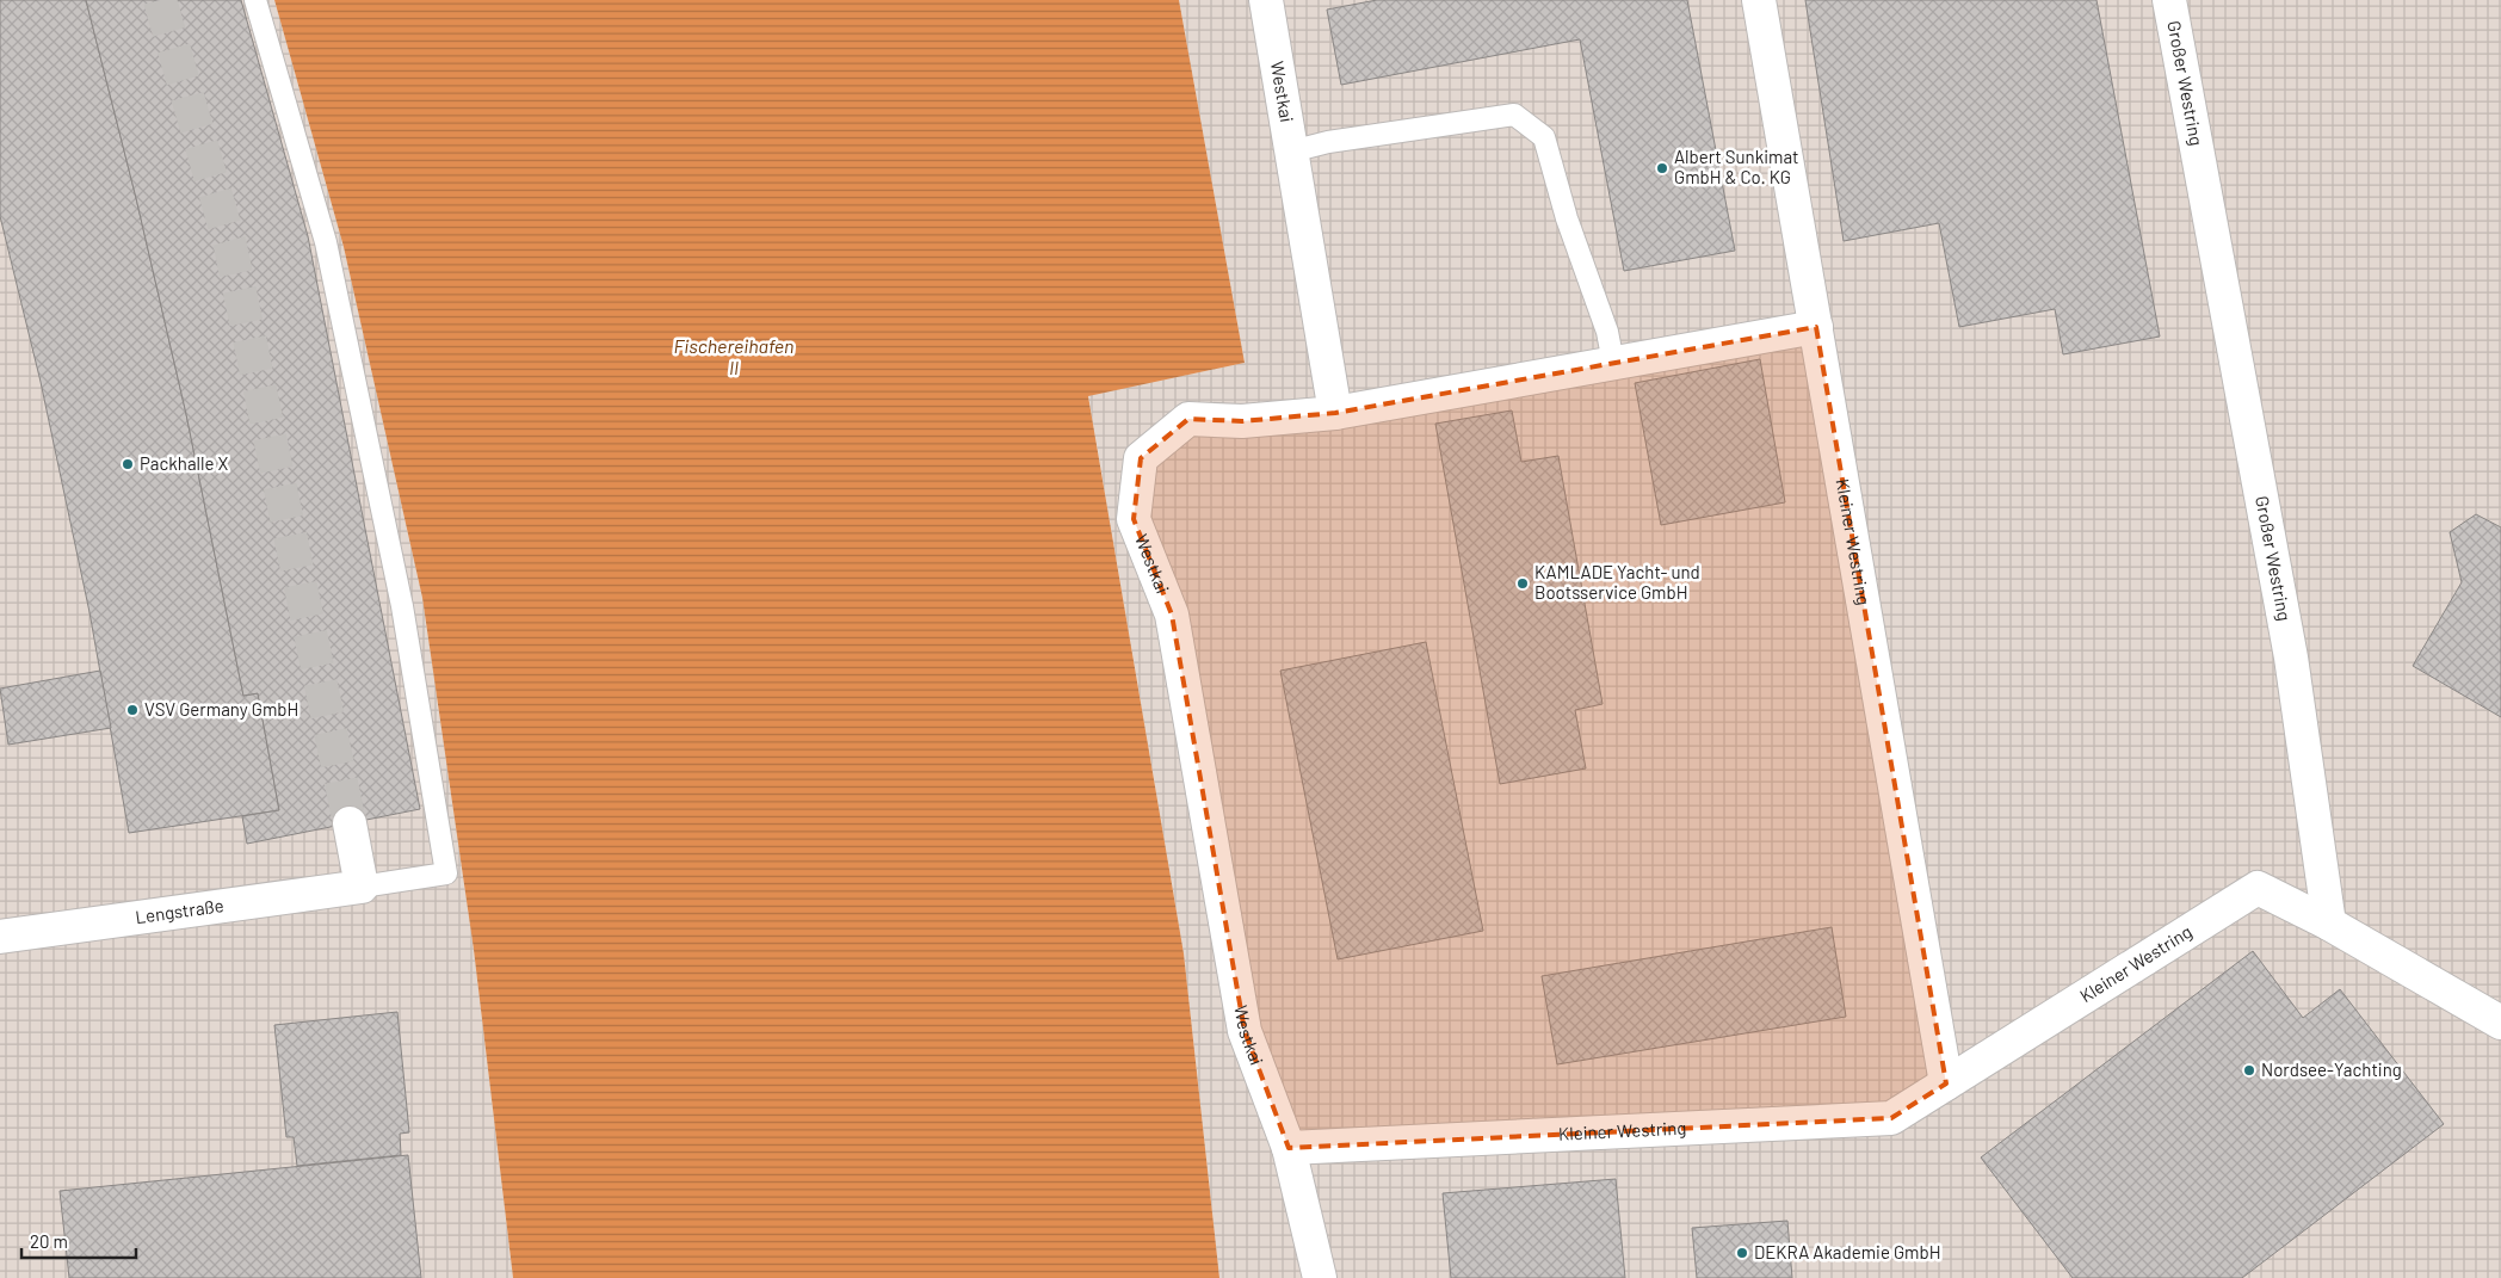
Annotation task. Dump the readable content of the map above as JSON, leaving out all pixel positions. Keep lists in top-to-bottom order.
{
  "streets": {
    "street": [
      "Großer Westring",
      "Westkai",
      "Kleiner Westring",
      "Lengstraße"
    ]
  },
  "crossings": [
    ["Großer Westring", "Kleiner Westring"],
    ["Westkai", "Kleiner Westring"]
  ],
  "water": ["Fischereihafen II"],
  "places": [
    "Albert Sunkimat GmbH & Co. KG",
    "Packhalle X",
    "KAMLADE Yacht- und Bootsservice GmbH",
    "VSV Germany GmbH",
    "Nordsee-Yachting",
    "DEKRA Akademie GmbH"
  ],
  "scale_bar": "20 m"
}
